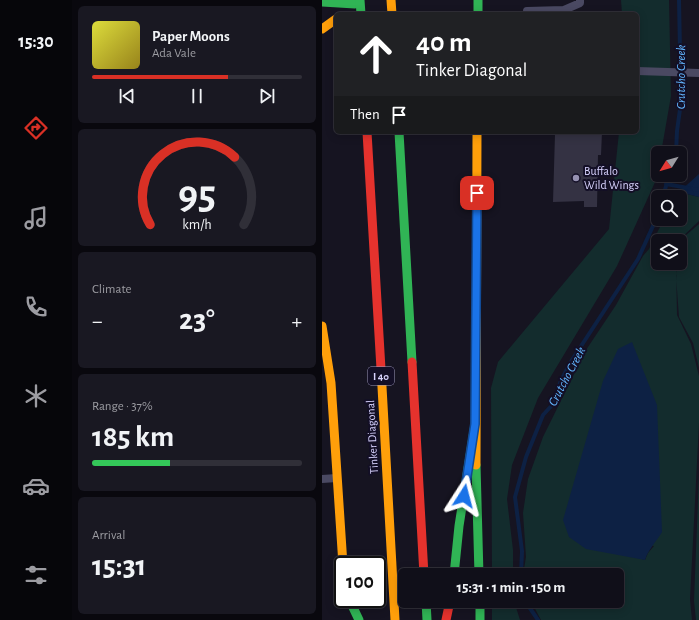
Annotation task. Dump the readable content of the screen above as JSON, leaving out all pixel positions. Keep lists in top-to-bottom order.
{
  "streets": {
    "main road": ["I 40", "Tinker Diagonal"]
  },
  "water": ["Crutcho Creek"],
  "places": ["Buffalo Wild Wings"],
  "north": "bottom left",
  "page": {
    "tabs": "15:30",
    "turn": ["40 m", "Tinker Diagonal"],
    "song": ["Paper Moons", "Ada Vale"],
    "then": "Then",
    "tile": [
      "Climate",
      ["Range · 37%", "185 km"],
      ["Arrival", "15:31"]
    ],
    "heat": ["−", "23°", "+"],
    "limit": "100",
    "trip": "15:31 · 1 min · 150 m",
    "gauge": ["95", "km/h"]
  }
}
